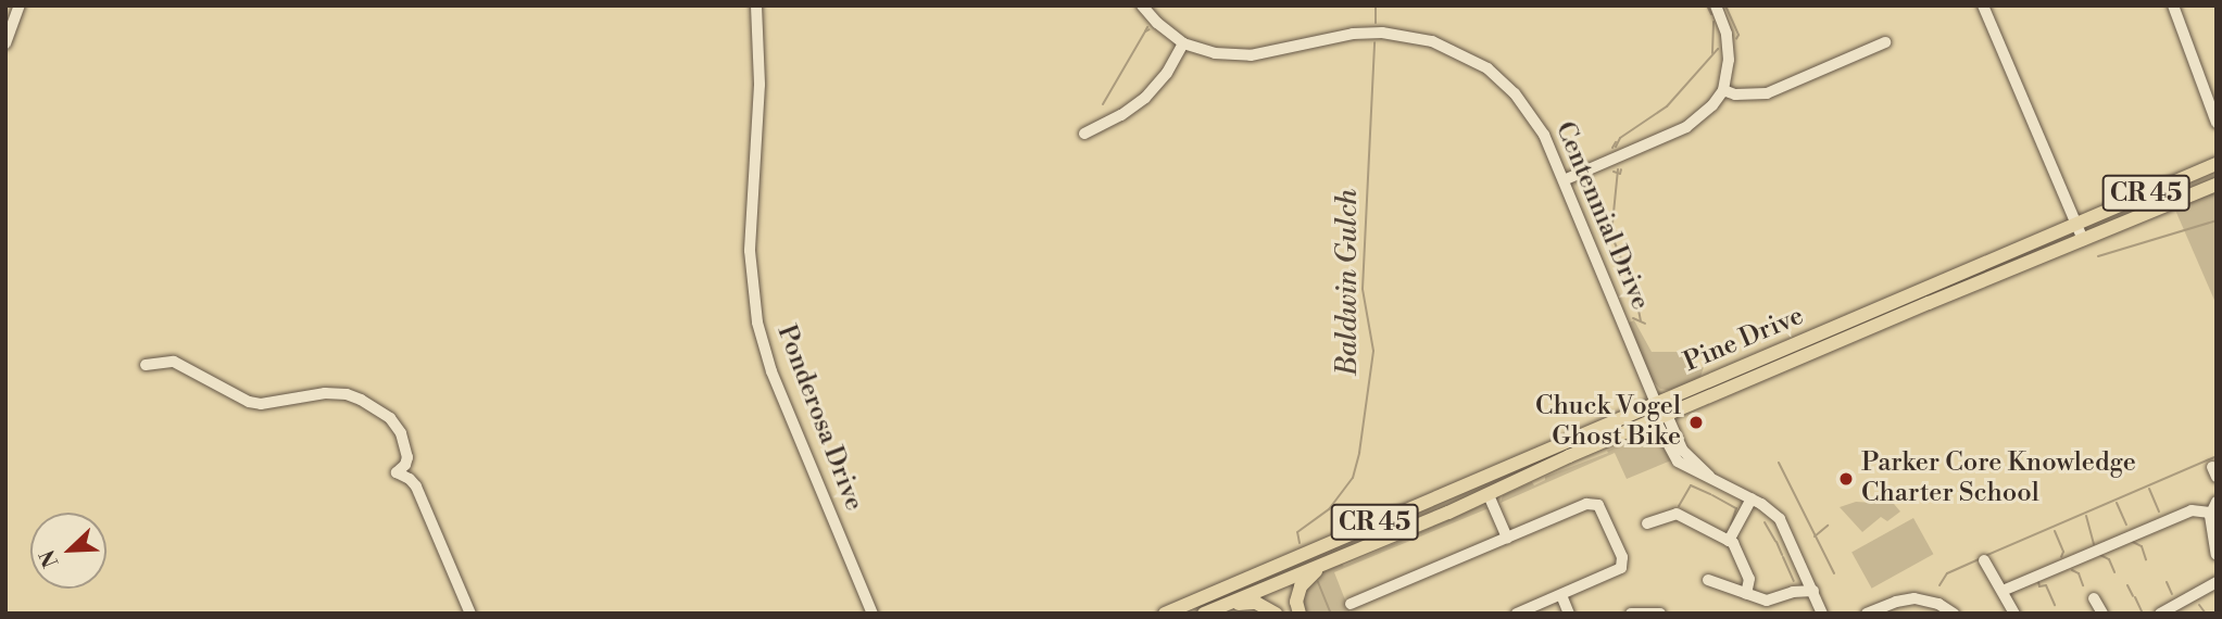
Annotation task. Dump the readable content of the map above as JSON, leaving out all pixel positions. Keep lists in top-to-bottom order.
{
  "streets": {
    "main road": ["CR 45", "Pine Drive"],
    "street": ["Centennial Drive", "Ponderosa Drive"]
  },
  "crossings": [
    ["Centennial Drive", "Pine Drive"]
  ],
  "water": ["Baldwin Gulch"],
  "places": ["Chuck Vogel Ghost Bike", "Parker Core Knowledge Charter School"],
  "north": "bottom left"
}
